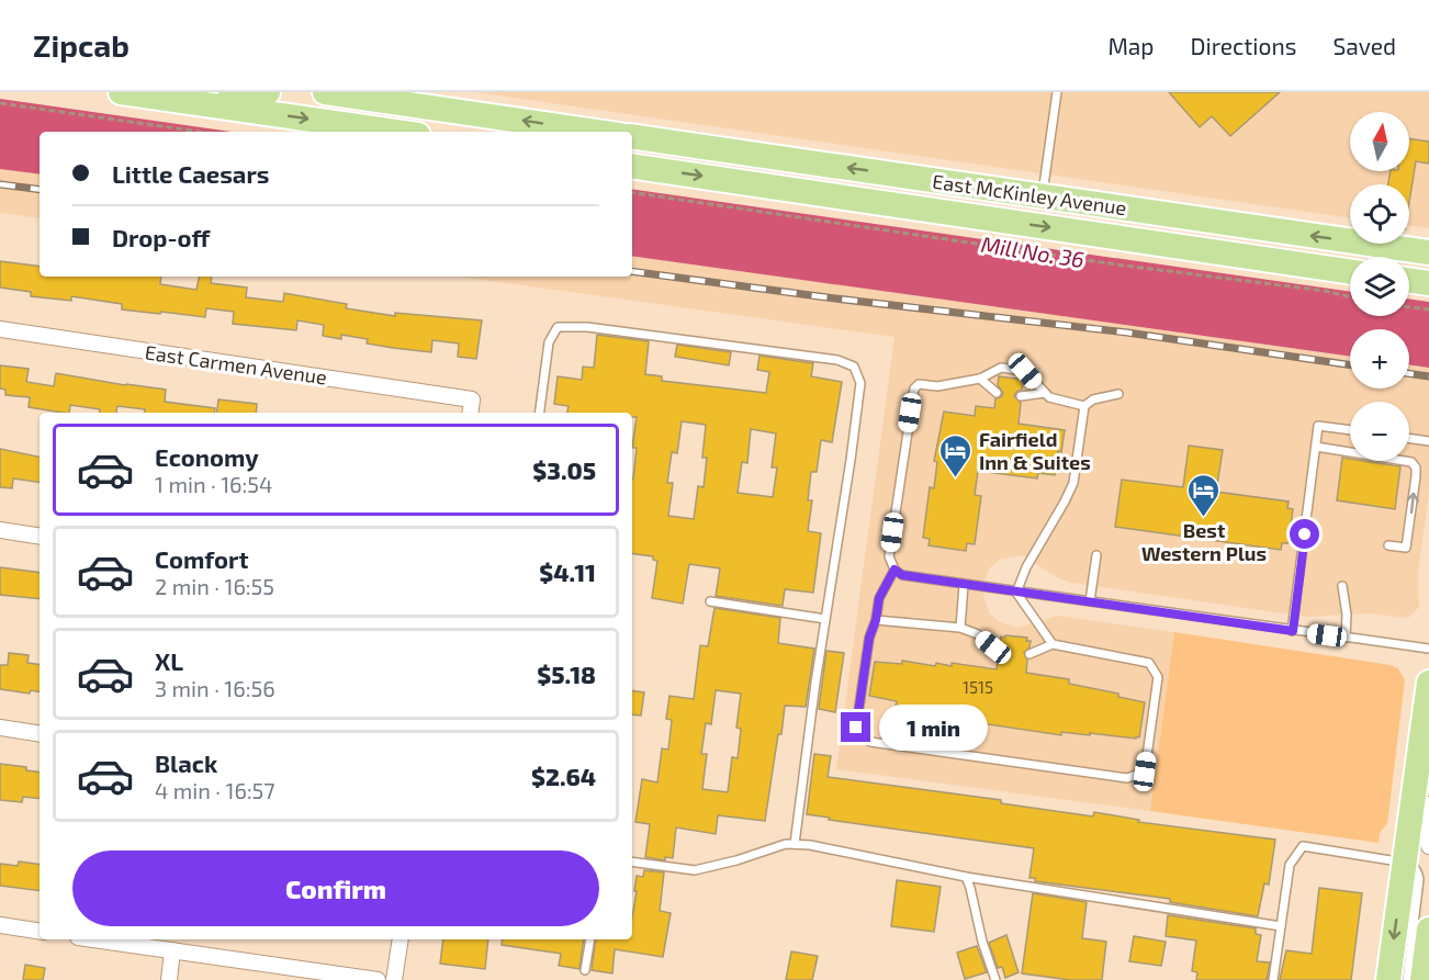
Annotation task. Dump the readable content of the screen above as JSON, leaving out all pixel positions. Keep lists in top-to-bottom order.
{
  "streets": {
    "main road": ["East McKinley Avenue"],
    "street": ["East Carmen Avenue"]
  },
  "water": ["Mill No. 36"],
  "places": {
    "hotel": ["Fairfield Inn & Suites", "Best Western Plus"]
  },
  "house_numbers": ["1515"],
  "north": "top",
  "page": {
    "header": "Zipcab",
    "nav": ["Map", "Directions", "Saved"],
    "map_buttons": ["+", "−"],
    "banner": ["Little Caesars", "Drop-off"],
    "list": [
      {
        "name": "Economy",
        "note": "1 min · 16:54",
        "value": "$3.05"
      },
      {
        "name": "Comfort",
        "note": "2 min · 16:55",
        "value": "$4.11"
      },
      {
        "name": "XL",
        "note": "3 min · 16:56",
        "value": "$5.18"
      },
      {
        "name": "Black",
        "note": "4 min · 16:57",
        "value": "$2.64"
      }
    ],
    "bubble": "1 min",
    "buttons": "Confirm"
  }
}
